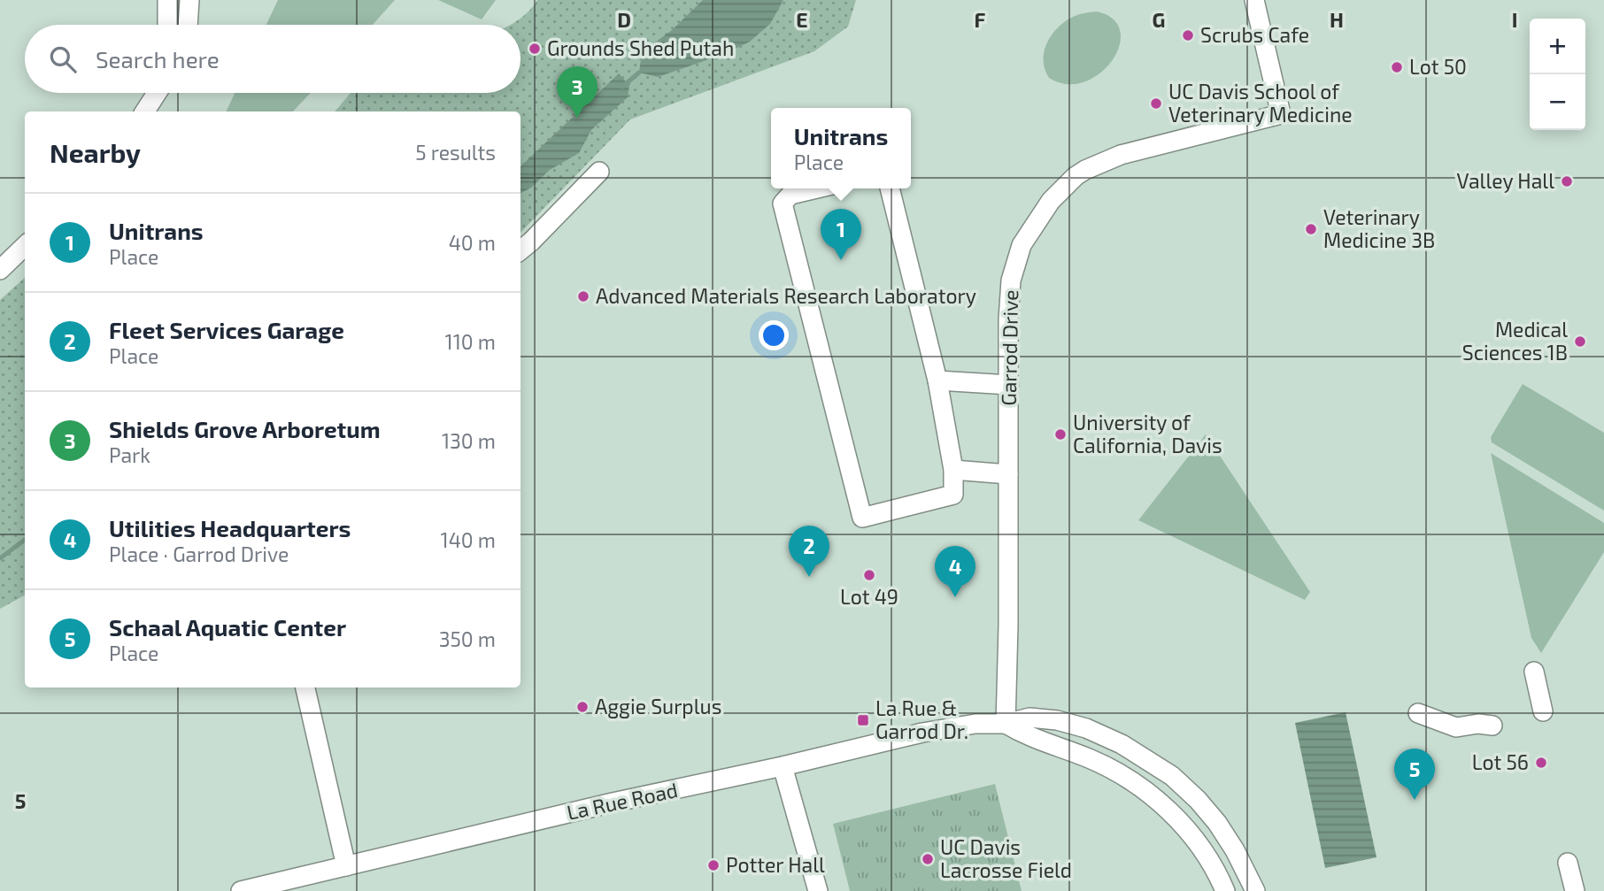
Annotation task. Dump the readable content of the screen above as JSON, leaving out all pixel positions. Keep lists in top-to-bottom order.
{
  "streets": {
    "street": ["Garrod Drive", "La Rue Road"]
  },
  "crossings": [
    ["Garrod Drive", "La Rue Road"]
  ],
  "places": {
    "other": [
      "Scrubs Cafe",
      "Grounds Shed Putah",
      "Lot 50",
      "UC Davis School of Veterinary Medicine",
      "Valley Hall",
      "Veterinary Medicine 3B",
      "Advanced Materials Research Laboratory",
      "Medical Sciences 1B",
      "University of California, Davis",
      "Lot 49",
      "Aggie Surplus",
      "Lot 56",
      "UC Davis Lacrosse Field",
      "Potter Hall"
    ],
    "transit": ["La Rue & Garrod Dr."]
  },
  "page": {
    "map_buttons": ["+", "−"],
    "search": "Search here",
    "pins": [
      "3",
      "1",
      "2",
      "4",
      "5"
    ],
    "popup": ["Unitrans", "Place"],
    "heading": ["Nearby", "5 results"],
    "list": [
      {
        "mark": "1",
        "name": "Unitrans",
        "note": "Place",
        "value": "40 m"
      },
      {
        "mark": "2",
        "name": "Fleet Services Garage",
        "note": "Place",
        "value": "110 m"
      },
      {
        "mark": "3",
        "name": "Shields Grove Arboretum",
        "note": "Park",
        "value": "130 m"
      },
      {
        "mark": "4",
        "name": "Utilities Headquarters",
        "note": "Place · Garrod Drive",
        "value": "140 m"
      },
      {
        "mark": "5",
        "name": "Schaal Aquatic Center",
        "note": "Place",
        "value": "350 m"
      }
    ]
  },
  "grid": {
    "columns": [
      "D",
      "E",
      "F",
      "G",
      "H",
      "I"
    ],
    "rows": ["5"]
  }
}
